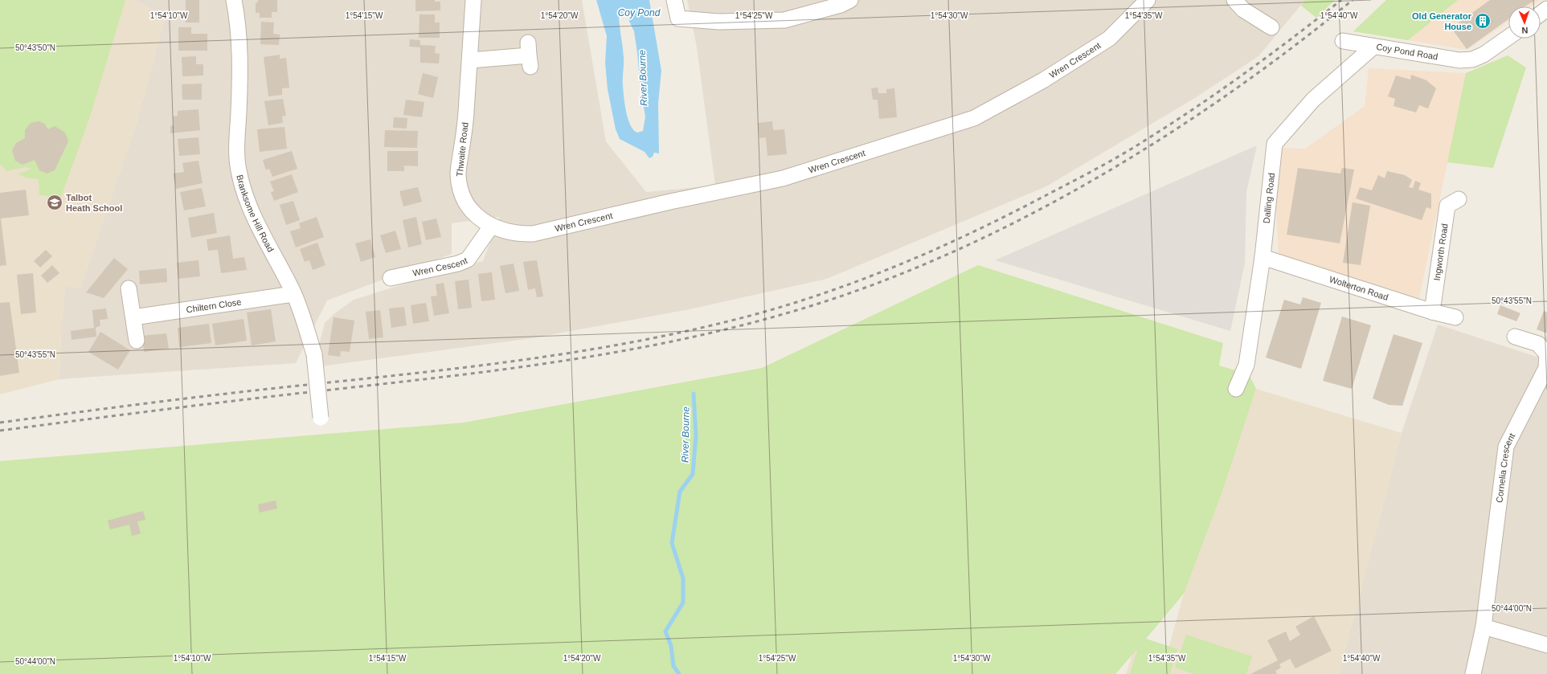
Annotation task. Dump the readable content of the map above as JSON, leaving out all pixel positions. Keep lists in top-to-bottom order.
{
  "streets": {
    "street": [
      "Coy Pond Road",
      "Wren Crescent",
      "Thwaite Road",
      "Dalling Road",
      "Branksome Hill Road",
      "Ingworth Road",
      "Wren Cescent",
      "Wolterton Road",
      "Chiltern Close",
      "Cornelia Crescent"
    ]
  },
  "crossings": [
    ["Coy Pond Road", "Dalling Road"],
    ["Wren Crescent", "Thwaite Road"],
    ["Wren Crescent", "Wren Cescent"],
    ["Thwaite Road", "Wren Cescent"],
    ["Dalling Road", "Wolterton Road"],
    ["Branksome Hill Road", "Chiltern Close"],
    ["Ingworth Road", "Wolterton Road"]
  ],
  "water": ["Coy Pond", "River Bourne"],
  "places": {
    "building": ["Old Generator House"],
    "school or university": ["Talbot Heath School"]
  },
  "north": "bottom",
  "coordinates": [
    "1°54'10\"W",
    "1°54'15\"W",
    "1°54'20\"W",
    "1°54'25\"W",
    "1°54'30\"W",
    "1°54'35\"W",
    "1°54'40\"W",
    "50°43'50\"N",
    "50°43'55\"N",
    "50°44'00\"N"
  ]
}
